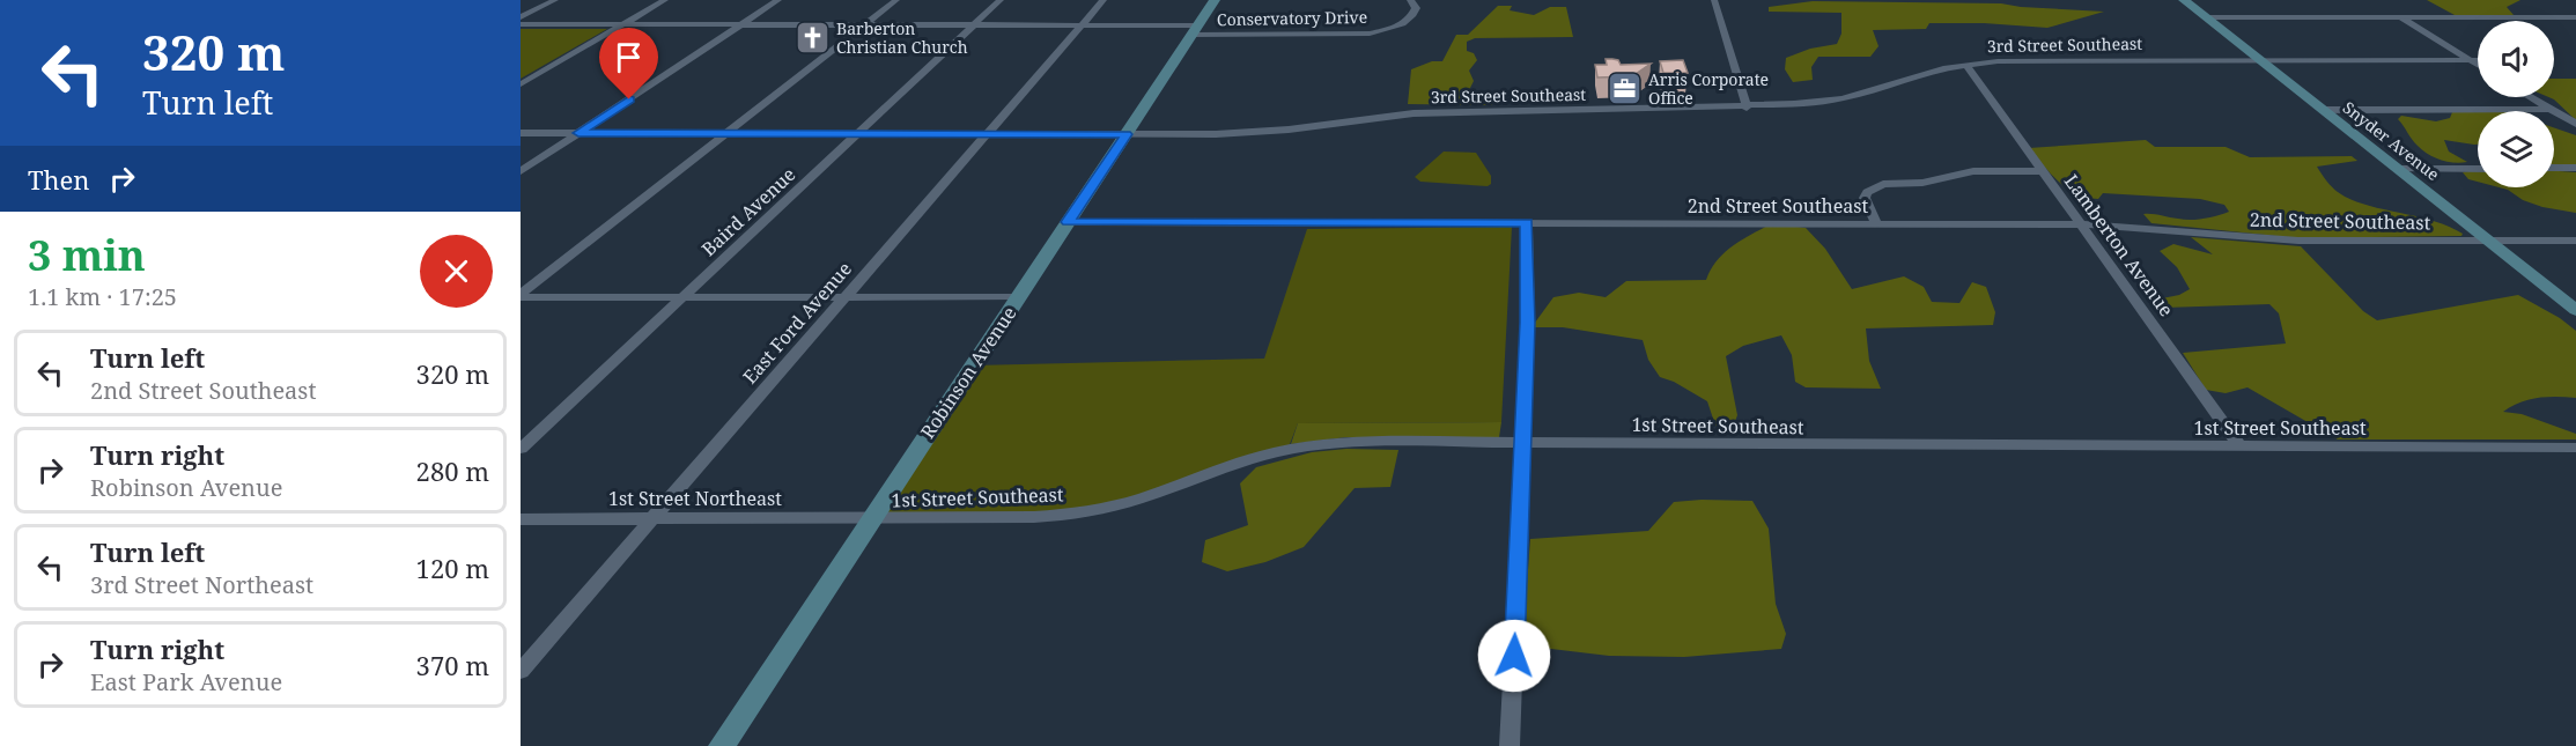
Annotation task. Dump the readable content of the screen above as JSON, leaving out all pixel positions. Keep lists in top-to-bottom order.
{
  "streets": {
    "main road": ["Snyder Avenue", "Robinson Avenue"],
    "street": [
      "Conservatory Drive",
      "3rd Street Southeast",
      "2nd Street Southeast",
      "Baird Avenue",
      "Lamberton Avenue",
      "East Ford Avenue",
      "1st Street Southeast",
      "1st Street Northeast"
    ]
  },
  "crossings": [
    ["Conservatory Drive", "Robinson Avenue"],
    ["3rd Street Southeast", "Snyder Avenue"],
    ["3rd Street Southeast", "Baird Avenue"],
    ["3rd Street Southeast", "Lamberton Avenue"],
    ["3rd Street Southeast", "East Ford Avenue"],
    ["3rd Street Southeast", "Robinson Avenue"],
    ["Snyder Avenue", "2nd Street Southeast"],
    ["2nd Street Southeast", "Lamberton Avenue"],
    ["2nd Street Southeast", "Robinson Avenue"],
    ["Lamberton Avenue", "1st Street Southeast"],
    ["East Ford Avenue", "1st Street Northeast"],
    ["Robinson Avenue", "1st Street Southeast"],
    ["Robinson Avenue", "1st Street Northeast"],
    ["1st Street Southeast", "1st Street Northeast"]
  ],
  "places": {
    "church": ["Barberton Christian Church"],
    "office": ["Arris Corporate Office"]
  },
  "page": {
    "turn": ["320 m", "Turn left"],
    "then": "Then",
    "heading": ["3 min", "1.1 km · 17:25"],
    "list": [
      {
        "name": "Turn left",
        "note": "2nd Street Southeast",
        "value": "320 m"
      },
      {
        "name": "Turn right",
        "note": "Robinson Avenue",
        "value": "280 m"
      },
      {
        "name": "Turn left",
        "note": "3rd Street Northeast",
        "value": "120 m"
      },
      {
        "name": "Turn right",
        "note": "East Park Avenue",
        "value": "370 m"
      }
    ]
  }
}
